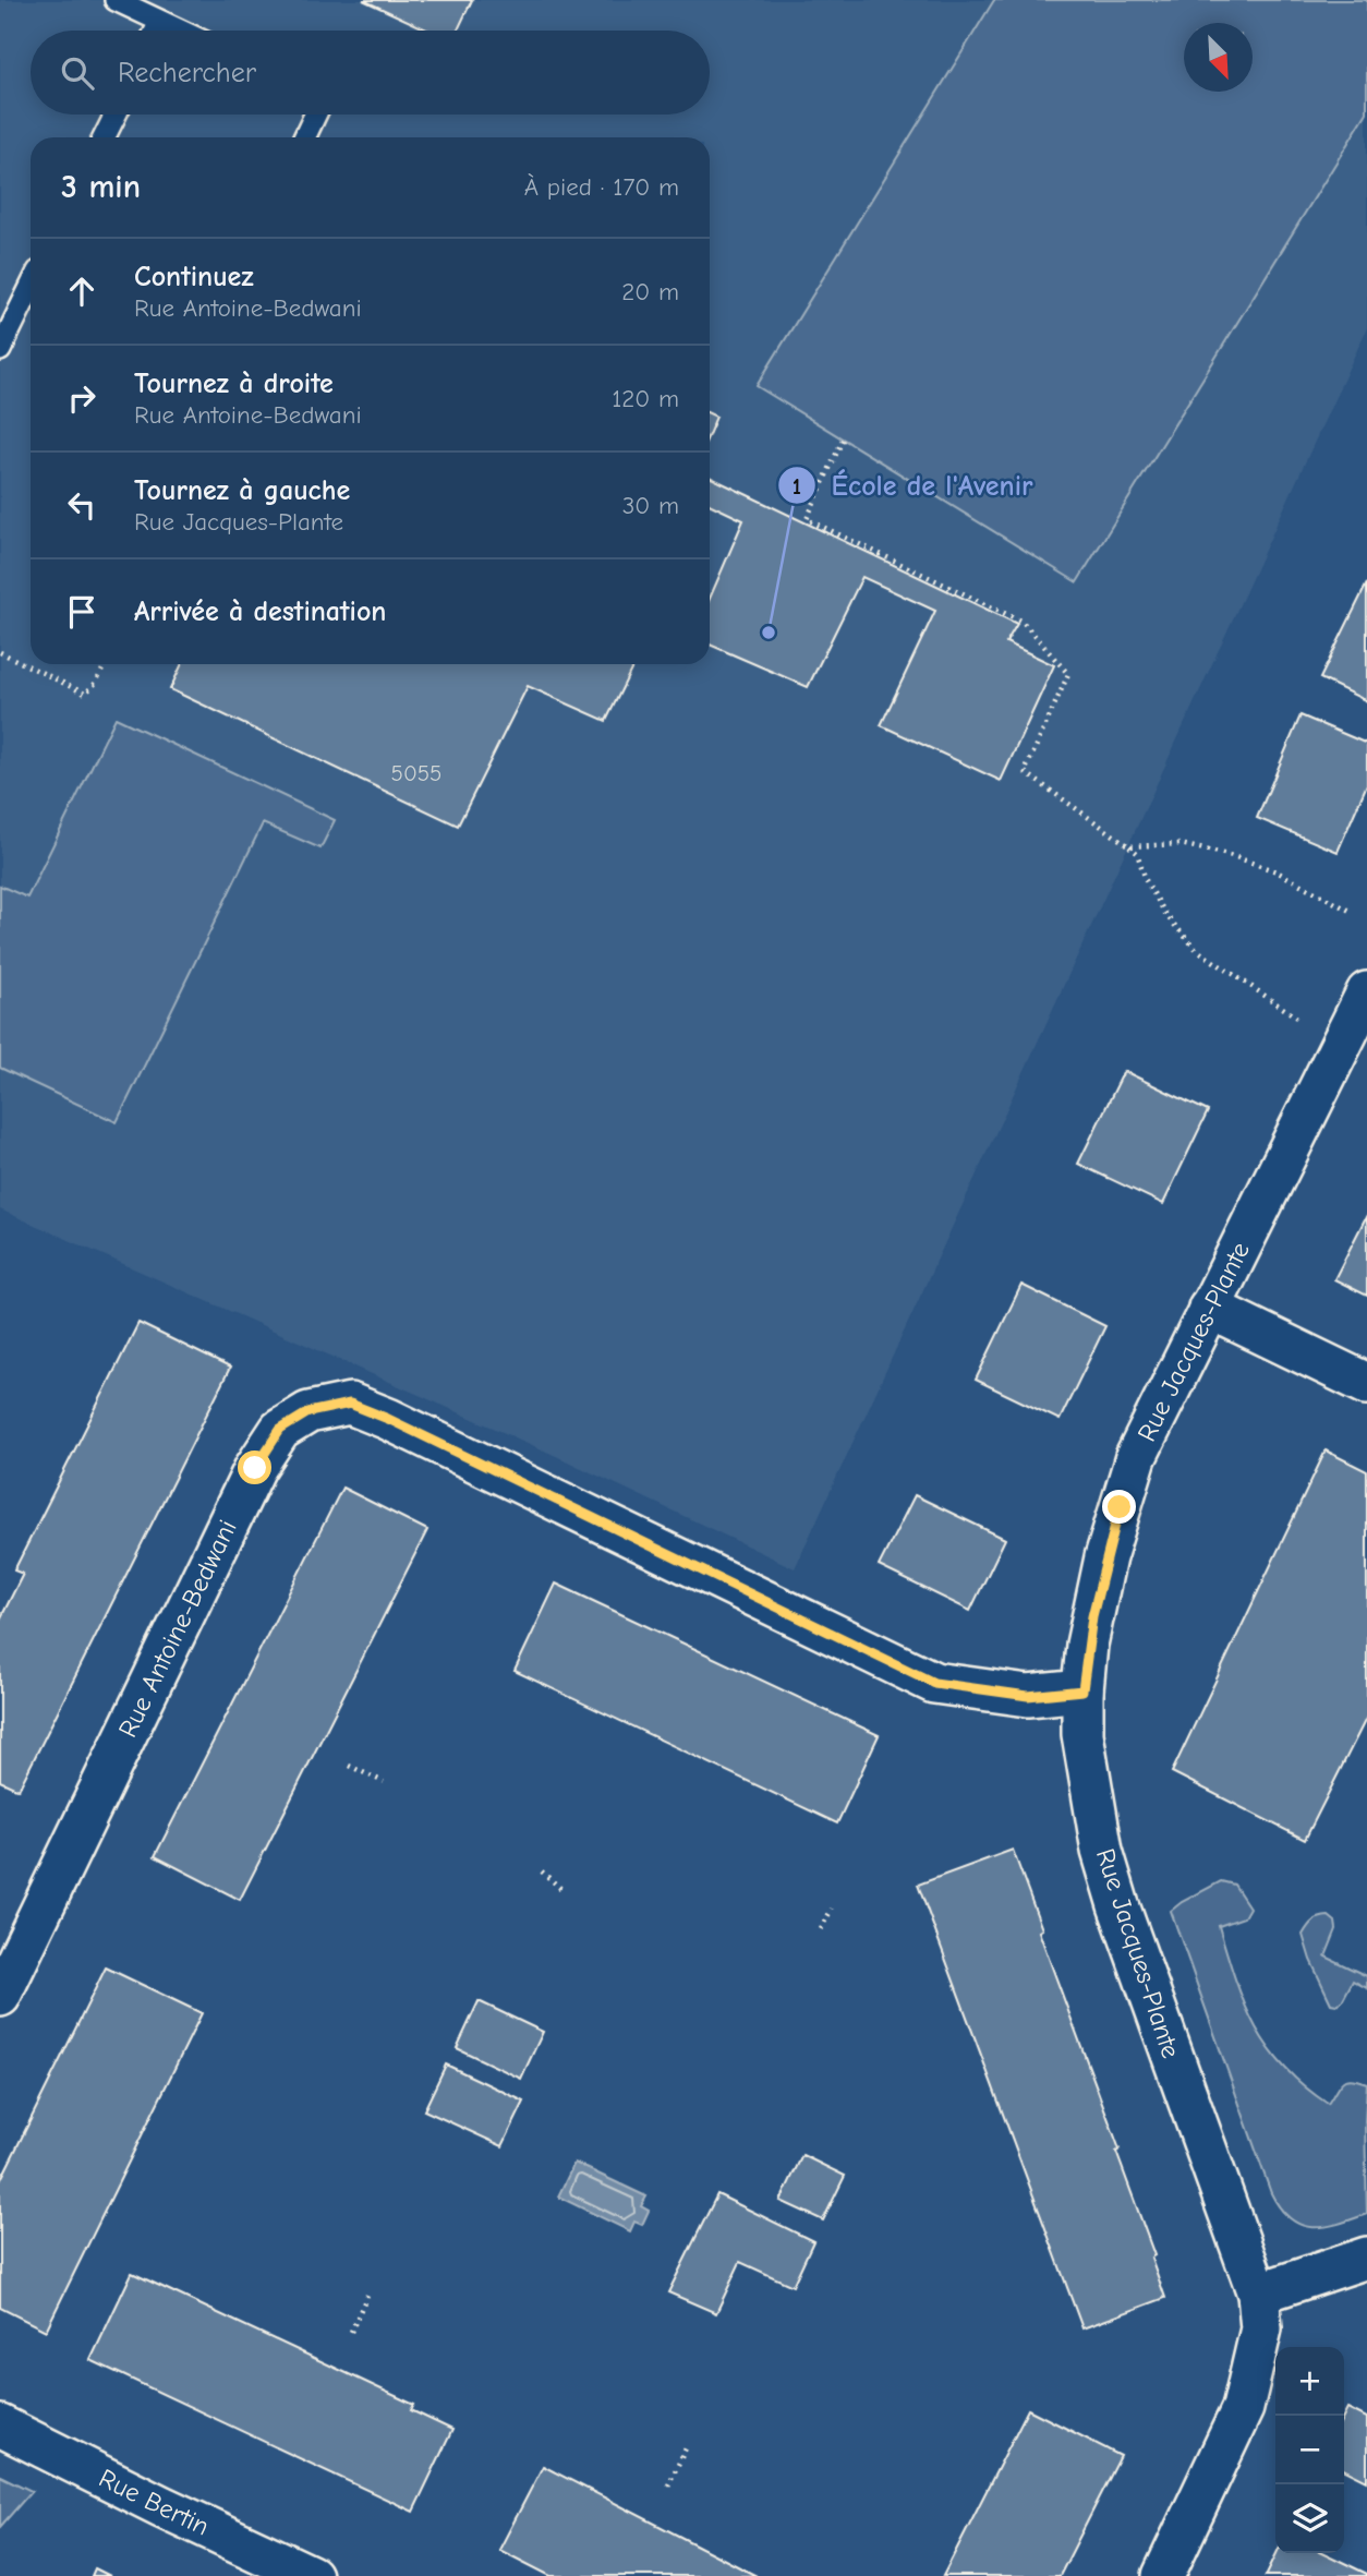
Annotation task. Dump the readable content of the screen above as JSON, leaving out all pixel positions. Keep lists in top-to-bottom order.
{
  "streets": {
    "street": ["Rue Jacques-Plante", "Rue Antoine-Bedwani", "Rue Bertin"]
  },
  "crossings": [
    ["Rue Jacques-Plante", "Rue Antoine-Bedwani"]
  ],
  "places": ["École de l'Avenir"],
  "house_numbers": ["5055"],
  "north": "bottom right",
  "page": {
    "search": "Rechercher",
    "heading": ["3 min", "À pied · 170 m"],
    "list": [
      ["Continuez", "Rue Antoine-Bedwani", "20 m"],
      ["Tournez à droite", "Rue Antoine-Bedwani", "120 m"],
      ["Tournez à gauche", "Rue Jacques-Plante", "30 m"],
      "Arrivée à destination"
    ],
    "map_buttons": ["+", "−"]
  }
}
